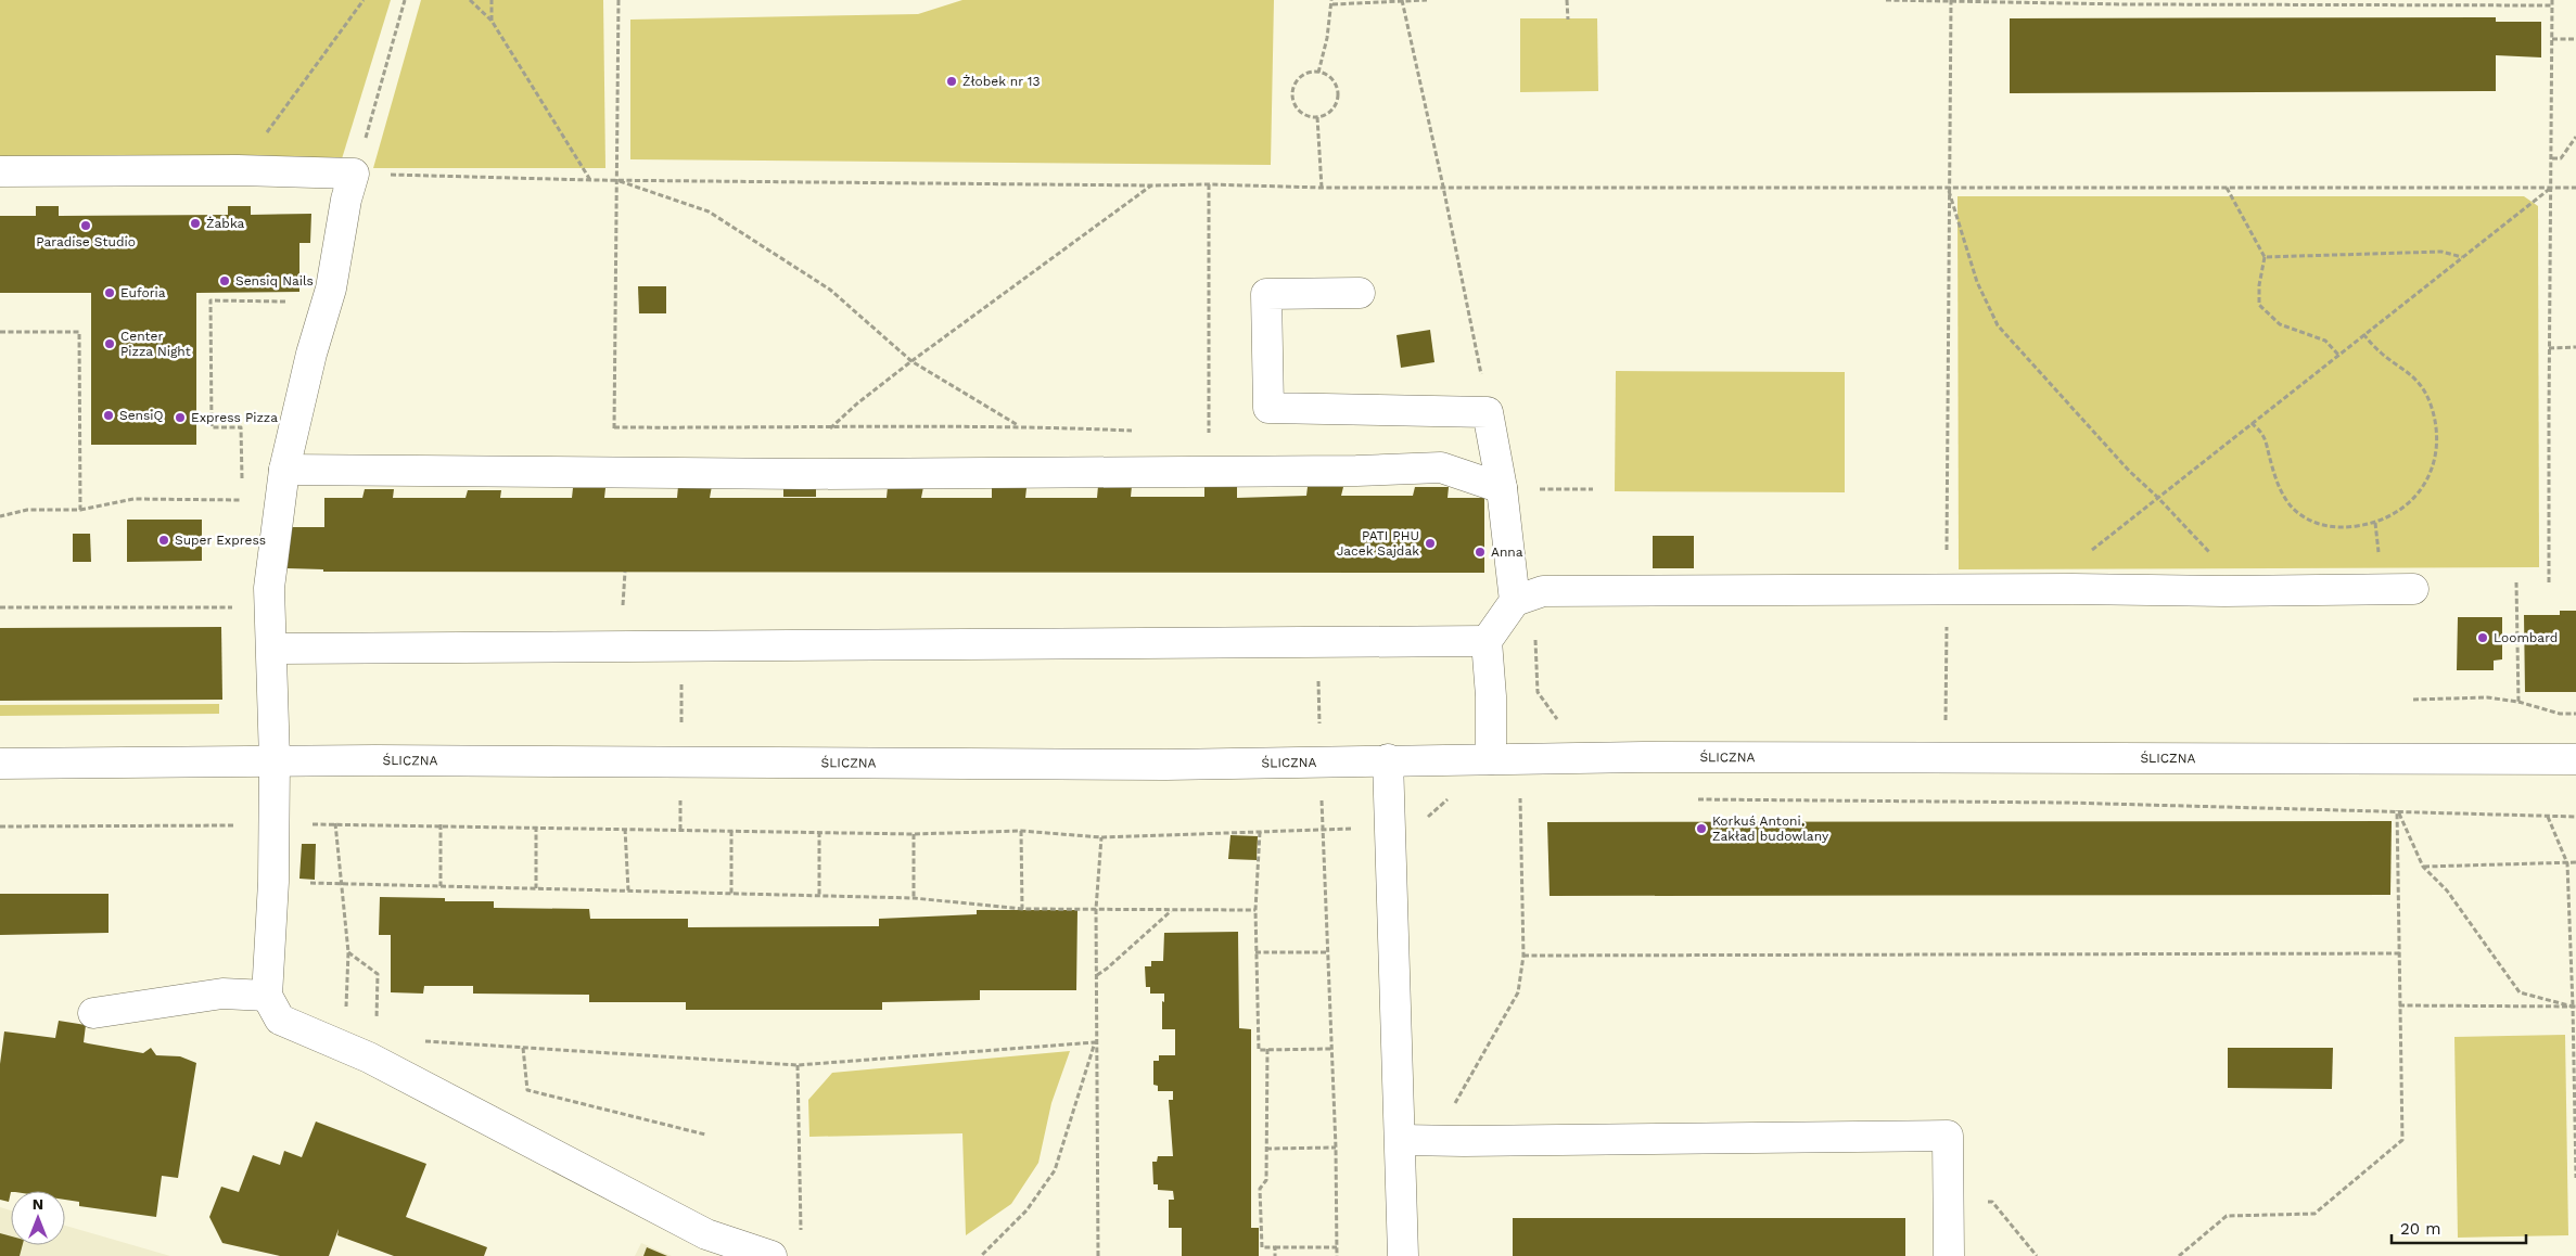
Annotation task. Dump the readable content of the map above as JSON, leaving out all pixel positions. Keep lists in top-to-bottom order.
{
  "streets": {
    "street": ["ŚLICZNA"]
  },
  "places": [
    "Żłobek nr 13",
    "Żabka",
    "Paradise Studio",
    "Sensiq Nails",
    "Euforia",
    "Center Pizza Night",
    "SensiQ",
    "Express Pizza",
    "Super Express",
    "PATI PHU Jacek Sajdak",
    "Anna",
    "Loombard",
    "Korkuś Antoni. Zakład budowlany"
  ],
  "scale_bar": "20 m",
  "north": "top"
}
